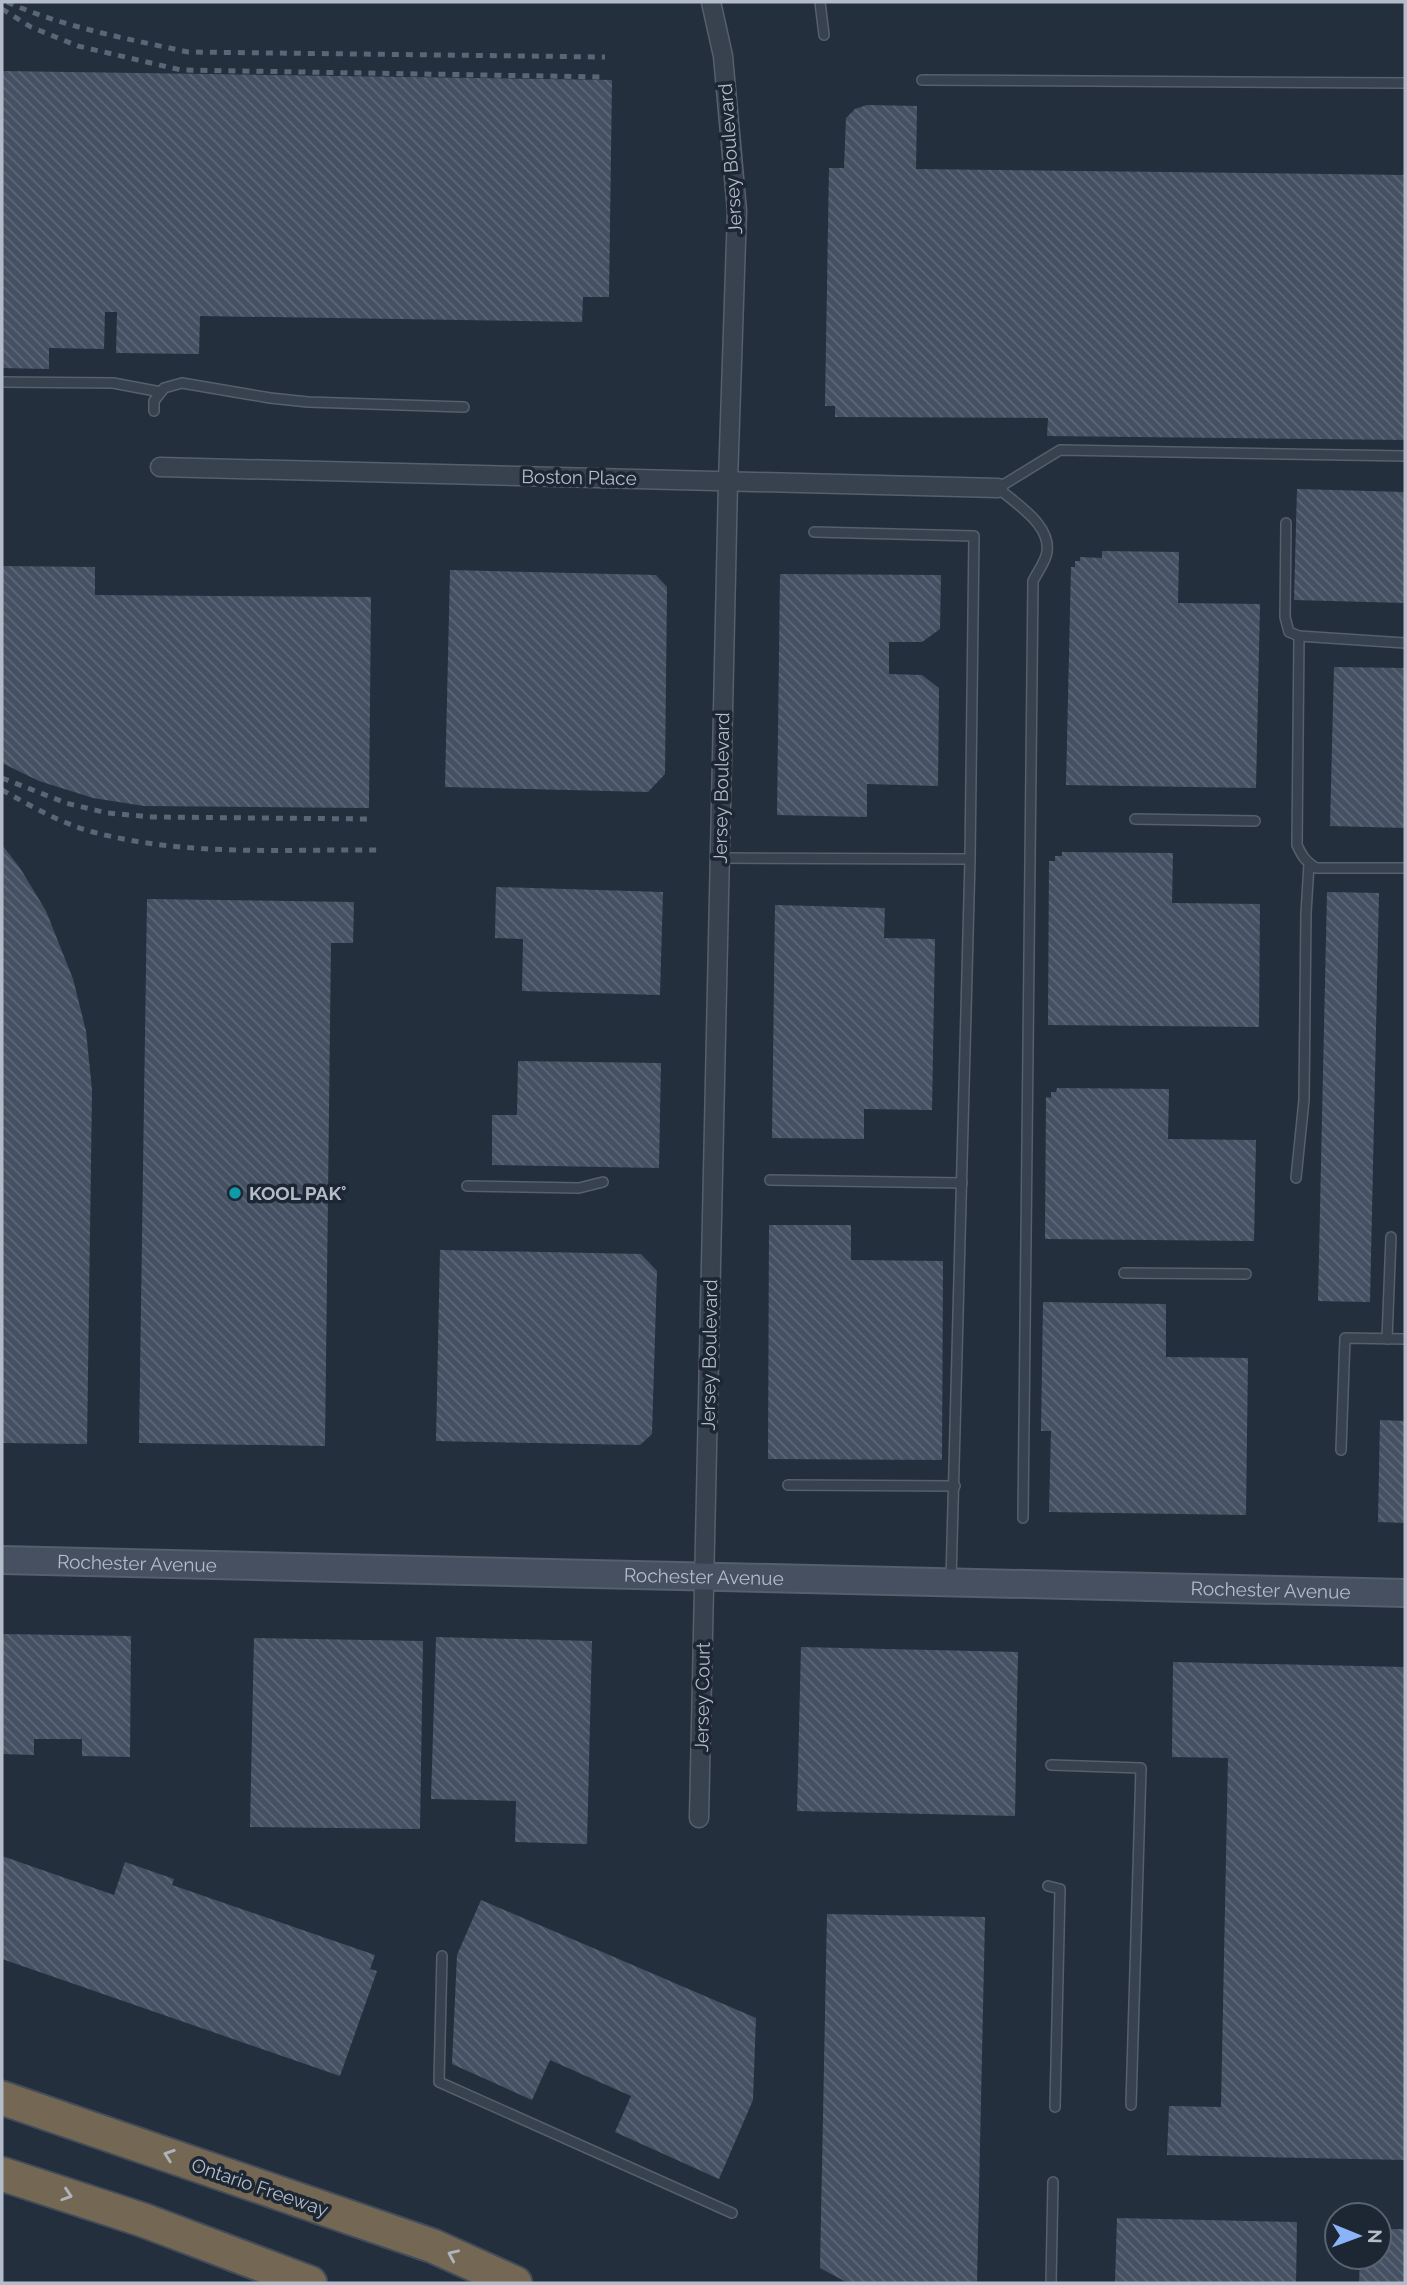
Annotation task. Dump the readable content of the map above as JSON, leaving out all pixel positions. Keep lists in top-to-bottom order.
{
  "streets": {
    "highway": ["Ontario Freeway"],
    "main road": ["Rochester Avenue"],
    "street": ["Jersey Boulevard", "Boston Place", "Jersey Court"]
  },
  "crossings": [
    ["Jersey Boulevard", "Boston Place"],
    ["Jersey Boulevard", "Rochester Avenue"],
    ["Jersey Boulevard", "Jersey Court"],
    ["Rochester Avenue", "Jersey Court"]
  ],
  "places": ["KOOL PAK°"],
  "north": "right"
}
